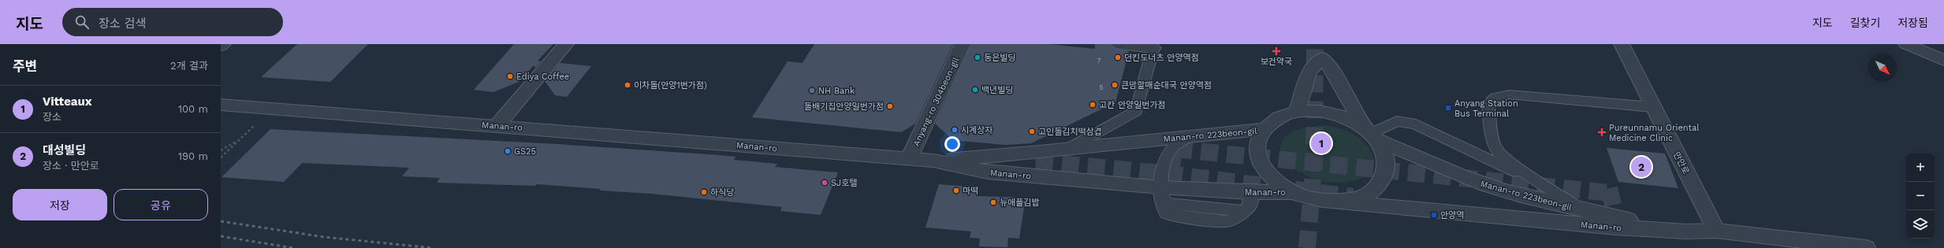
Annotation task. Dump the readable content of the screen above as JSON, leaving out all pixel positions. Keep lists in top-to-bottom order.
{
  "streets": {
    "street": [
      "Anyang-ro 304beon-gil",
      "Manan-ro",
      "Manan-ro 223beon-gil",
      "만안로"
    ]
  },
  "crossings": [
    ["Anyang-ro 304beon-gil", "Manan-ro"],
    ["Manan-ro", "Manan-ro 223beon-gil"],
    ["Manan-ro", "만안로"]
  ],
  "places": {
    "health": ["보건약국", "Pureunnamu Oriental Medicine Clinic"],
    "other": [
      "동은빌딩",
      "던킨도너츠 안양역점",
      "Ediya Coffee",
      "이차돌(안양1번가점)",
      "큰맘할매순대국 안양역점",
      "백년빌딩",
      "NH Bank",
      "고칸 안양일번가점",
      "돌배기집안양일번가점",
      "시계상자",
      "고인돌김치떡삼겹",
      "GS25",
      "SJ호텔",
      "마떡",
      "하식당",
      "뉴애플김밥"
    ],
    "transit": ["Anyang Station Bus Terminal", "안양역"]
  },
  "house_numbers": ["7", "5"],
  "north": "bottom right",
  "page": {
    "header": "지도",
    "search": "장소 검색",
    "nav": ["지도", "길찾기", "저장됨"],
    "heading": ["주변", "2개 결과"],
    "list": [
      {
        "mark": "1",
        "name": "Vitteaux",
        "note": "장소",
        "value": "100 m"
      },
      {
        "mark": "2",
        "name": "대성빌딩",
        "note": "장소 · 만안로",
        "value": "190 m"
      }
    ],
    "pins": ["1", "2"],
    "map_buttons": ["+", "−"],
    "buttons": ["저장", "공유"]
  }
}
